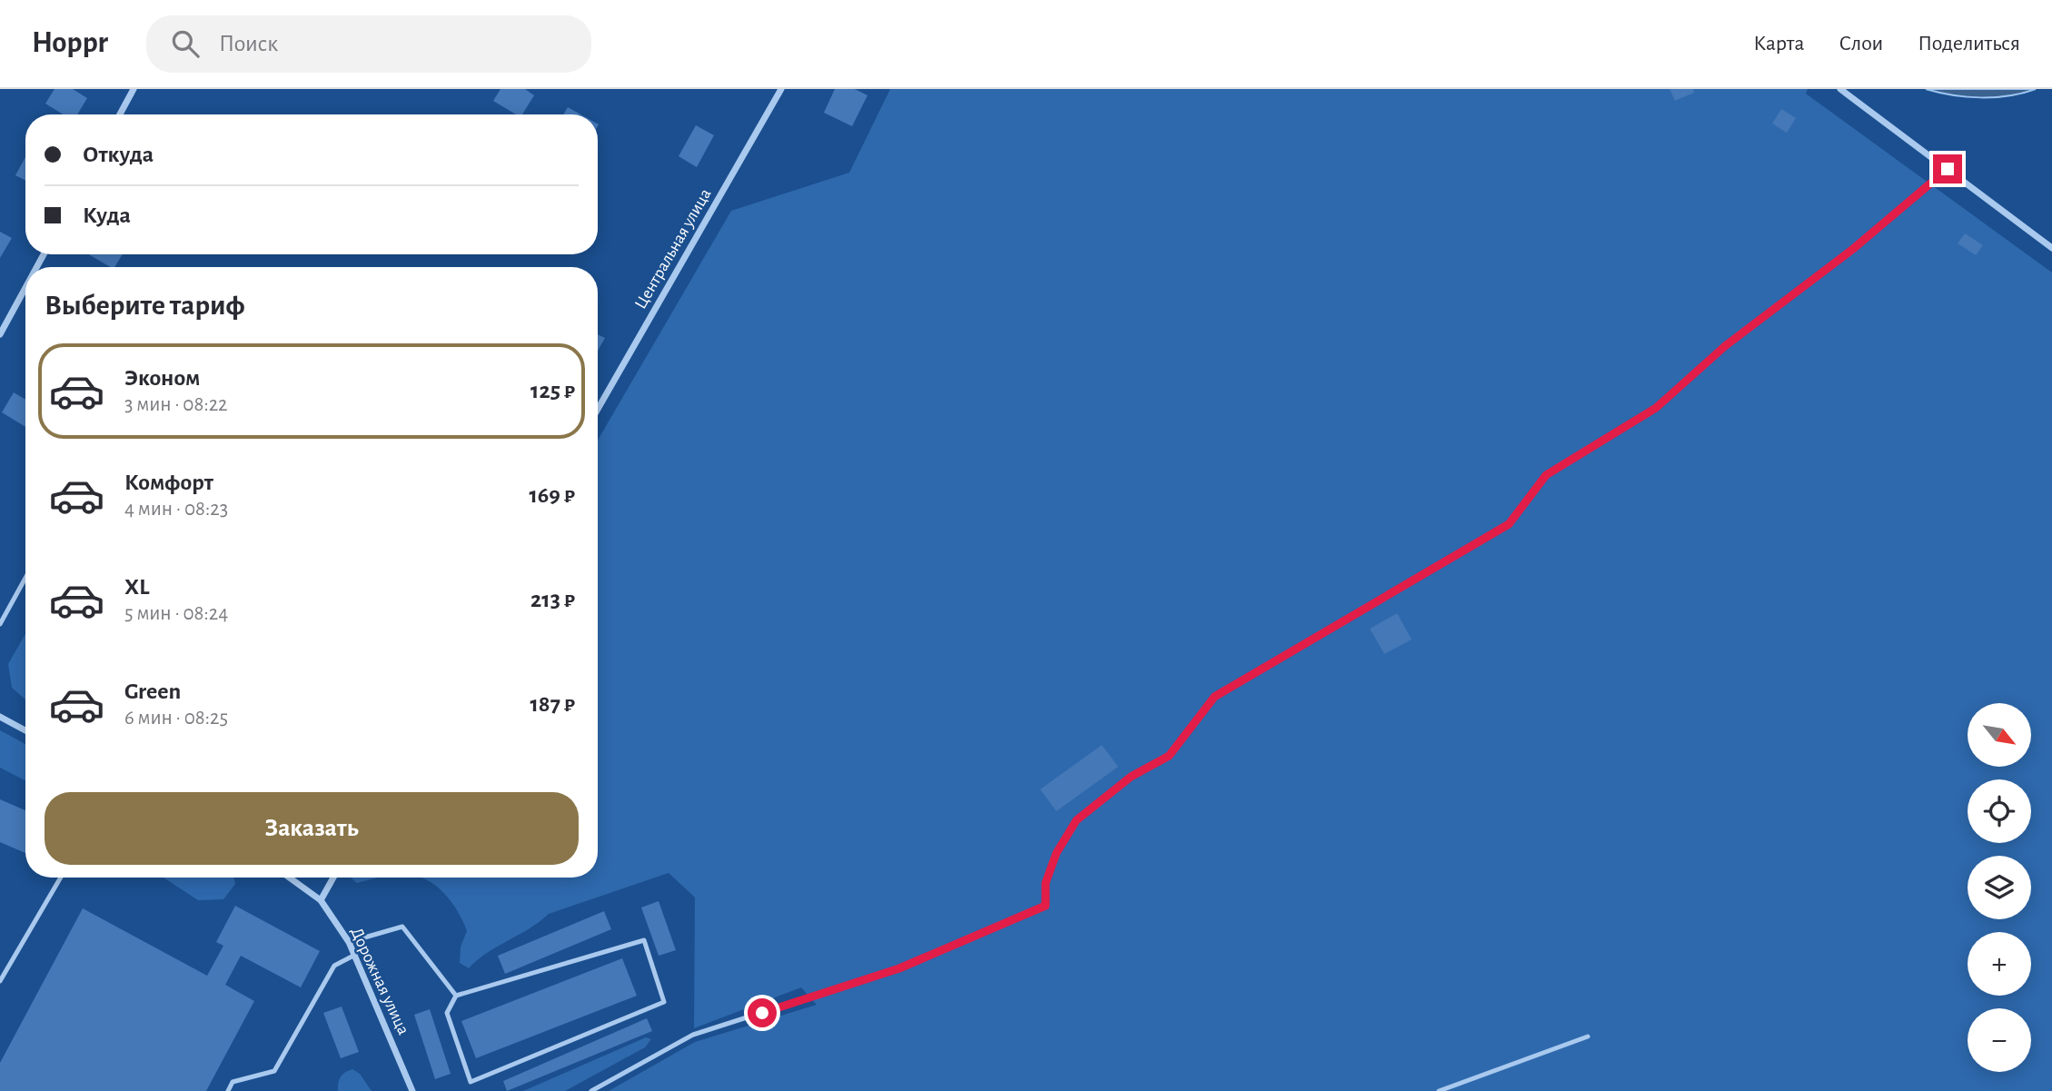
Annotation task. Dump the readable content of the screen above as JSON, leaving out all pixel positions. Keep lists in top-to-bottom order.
{
  "streets": {
    "street": ["Центральная улица", "Дорожная улица"]
  },
  "north": "bottom right",
  "page": {
    "header": "Hoppr",
    "search": "Поиск",
    "nav": ["Карта", "Слои", "Поделиться"],
    "banner": ["Откуда", "Куда"],
    "heading": "Выберите тариф",
    "list": [
      {
        "name": "Эконом",
        "note": "3 мин · 08:22",
        "value": "125 ₽"
      },
      {
        "name": "Комфорт",
        "note": "4 мин · 08:23",
        "value": "169 ₽"
      },
      {
        "name": "XL",
        "note": "5 мин · 08:24",
        "value": "213 ₽"
      },
      {
        "name": "Green",
        "note": "6 мин · 08:25",
        "value": "187 ₽"
      }
    ],
    "map_buttons": ["+", "−"],
    "buttons": "Заказать"
  }
}
